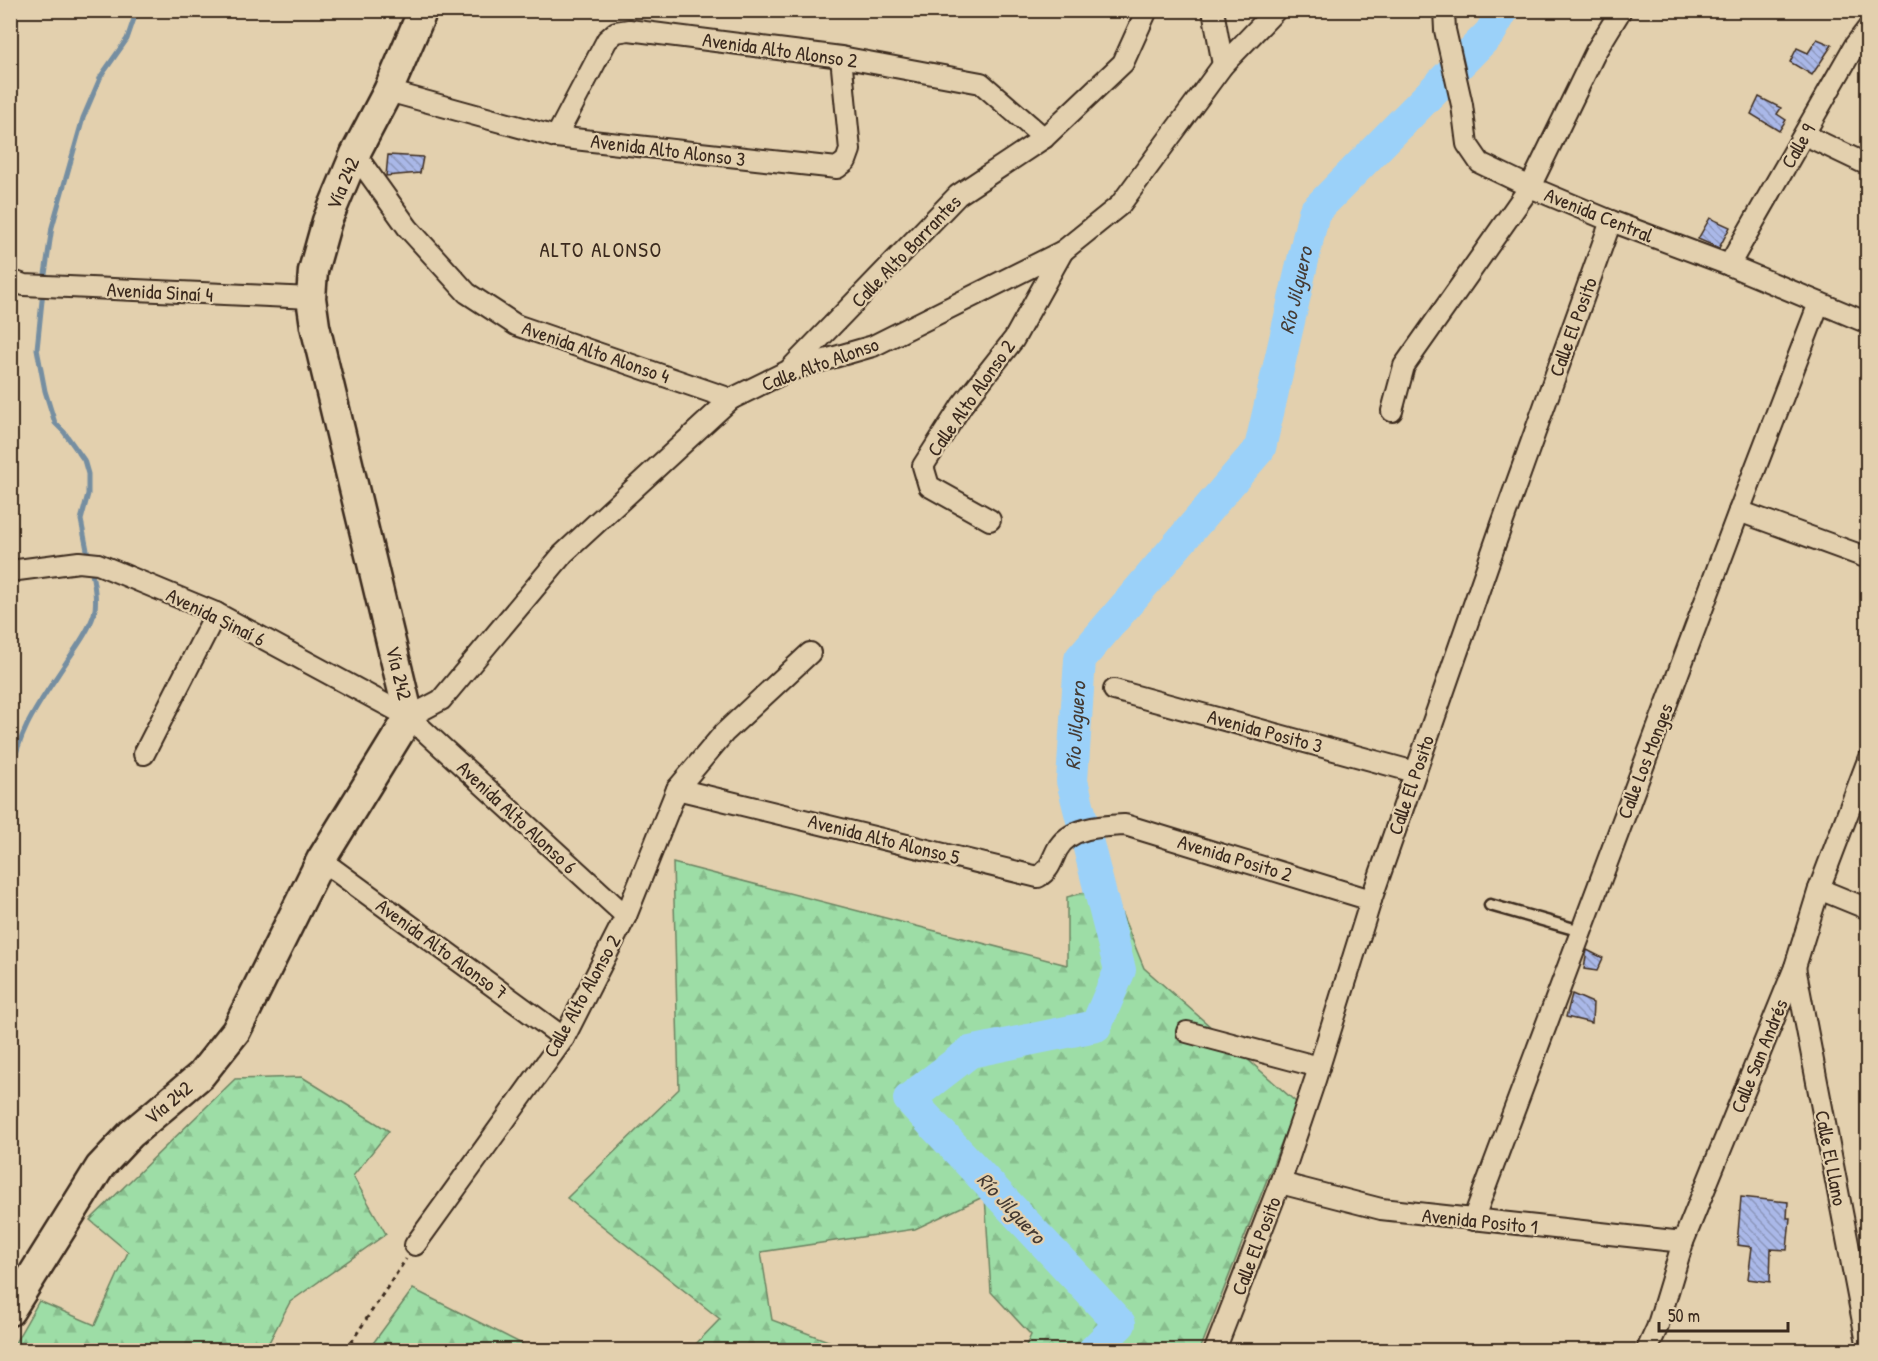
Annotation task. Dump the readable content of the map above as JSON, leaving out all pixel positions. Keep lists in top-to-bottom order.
{
  "streets": {
    "main road": ["Vía 242"],
    "street": [
      "Avenida Alto Alonso 2",
      "Calle 9",
      "Avenida Alto Alonso 3",
      "Avenida Central",
      "Calle Alto Barrantes",
      "Avenida Sinaí 4",
      "Calle El Posito",
      "Avenida Alto Alonso 4",
      "Calle Alto Alonso",
      "Calle Alto Alonso 2",
      "Avenida Sinaí 6",
      "Avenida Posito 3",
      "Calle Los Monges",
      "Avenida Alto Alonso 6",
      "Avenida Alto Alonso 5",
      "Avenida Posito 2",
      "Avenida Alto Alonso 7",
      "Calle San Andrés",
      "Calle El Llano",
      "Avenida Posito 1"
    ]
  },
  "crossings": [
    ["Avenida Alto Alonso 2", "Avenida Alto Alonso 3"],
    ["Avenida Alto Alonso 2", "Calle Alto Barrantes"],
    ["Calle 9", "Avenida Central"],
    ["Avenida Alto Alonso 3", "Vía 242"],
    ["Vía 242", "Avenida Sinaí 4"],
    ["Vía 242", "Avenida Alto Alonso 4"],
    ["Vía 242", "Calle Alto Alonso"],
    ["Vía 242", "Avenida Sinaí 6"],
    ["Vía 242", "Avenida Alto Alonso 6"],
    ["Vía 242", "Avenida Alto Alonso 7"],
    ["Avenida Central", "Calle El Posito"],
    ["Avenida Central", "Calle Los Monges"],
    ["Calle Alto Barrantes", "Calle Alto Alonso"],
    ["Calle El Posito", "Avenida Posito 3"],
    ["Calle El Posito", "Avenida Posito 2"],
    ["Calle El Posito", "Avenida Posito 1"],
    ["Avenida Alto Alonso 4", "Calle Alto Alonso"],
    ["Calle Alto Alonso", "Calle Alto Alonso 2"],
    ["Calle Alto Alonso", "Avenida Sinaí 6"],
    ["Calle Alto Alonso", "Avenida Alto Alonso 6"],
    ["Calle Alto Alonso 2", "Avenida Alto Alonso 6"],
    ["Calle Alto Alonso 2", "Avenida Alto Alonso 5"],
    ["Calle Alto Alonso 2", "Avenida Alto Alonso 7"],
    ["Avenida Sinaí 6", "Avenida Alto Alonso 6"],
    ["Calle Los Monges", "Avenida Posito 1"],
    ["Avenida Alto Alonso 5", "Avenida Posito 2"],
    ["Calle San Andrés", "Calle El Llano"],
    ["Calle San Andrés", "Avenida Posito 1"]
  ],
  "districts": ["ALTO ALONSO"],
  "water": ["Río Jilguero"],
  "scale_bar": "50 m"
}
